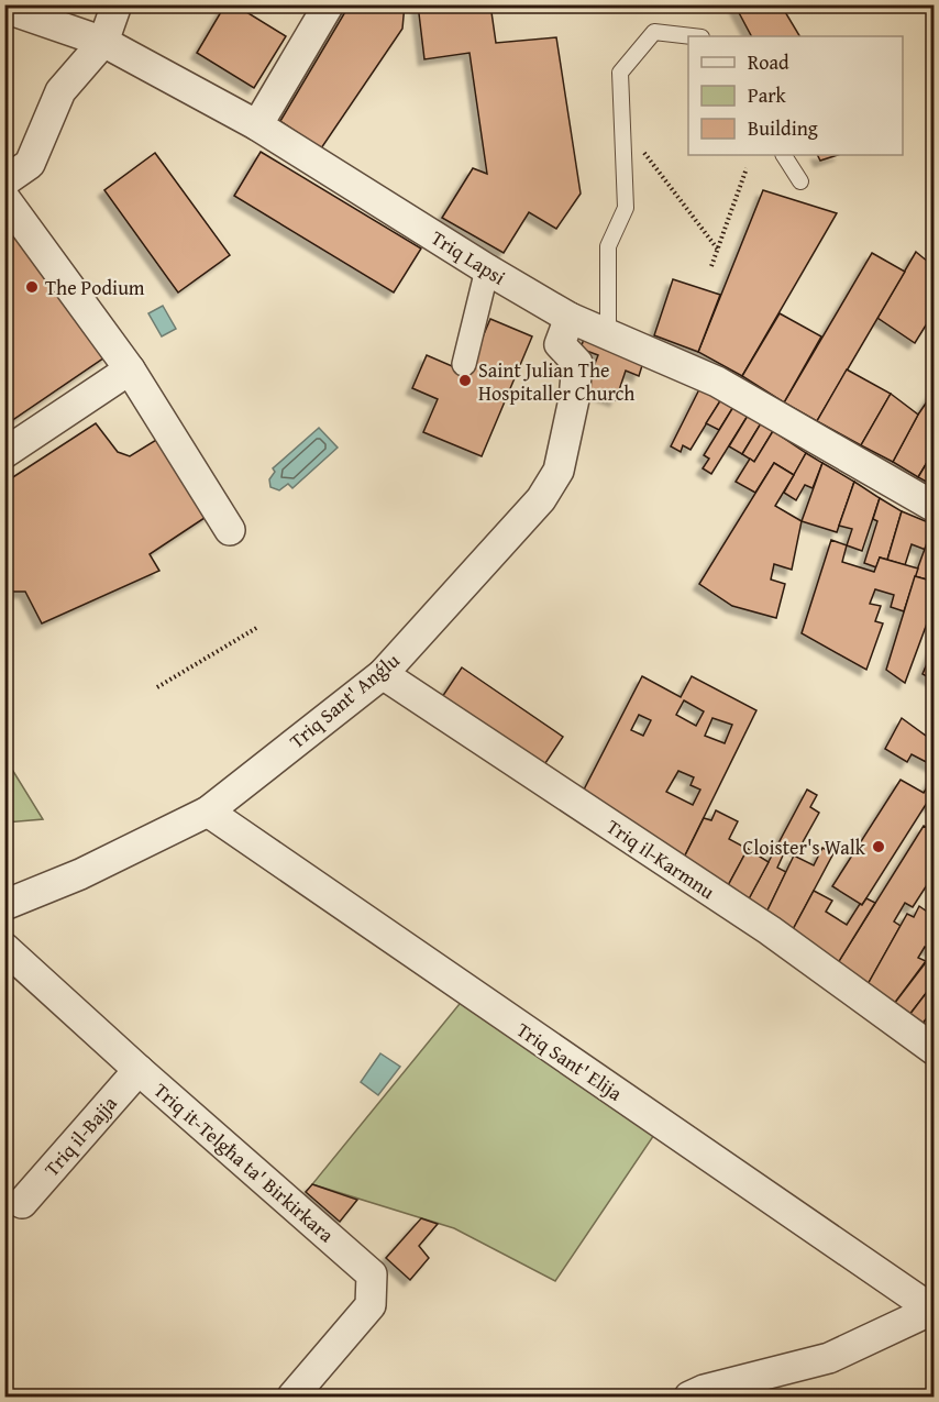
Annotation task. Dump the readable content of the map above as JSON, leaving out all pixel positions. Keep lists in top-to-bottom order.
{
  "streets": {
    "street": [
      "Triq Lapsi",
      "Triq Sant' Anǵlu",
      "Triq il-Karmnu",
      "Triq Sant' Elija",
      "Triq il-Bajja",
      "Triq it-Telgħa ta' Birkirkara"
    ]
  },
  "crossings": [
    ["Triq Lapsi", "Triq Sant' Anǵlu"],
    ["Triq Sant' Anǵlu", "Triq il-Karmnu"],
    ["Triq Sant' Anǵlu", "Triq Sant' Elija"],
    ["Triq il-Bajja", "Triq it-Telgħa ta' Birkirkara"]
  ],
  "places": ["The Podium", "Saint Julian The Hospitaller Church", "Cloister's Walk"],
  "legend": ["Road", "Park", "Building"]
}
